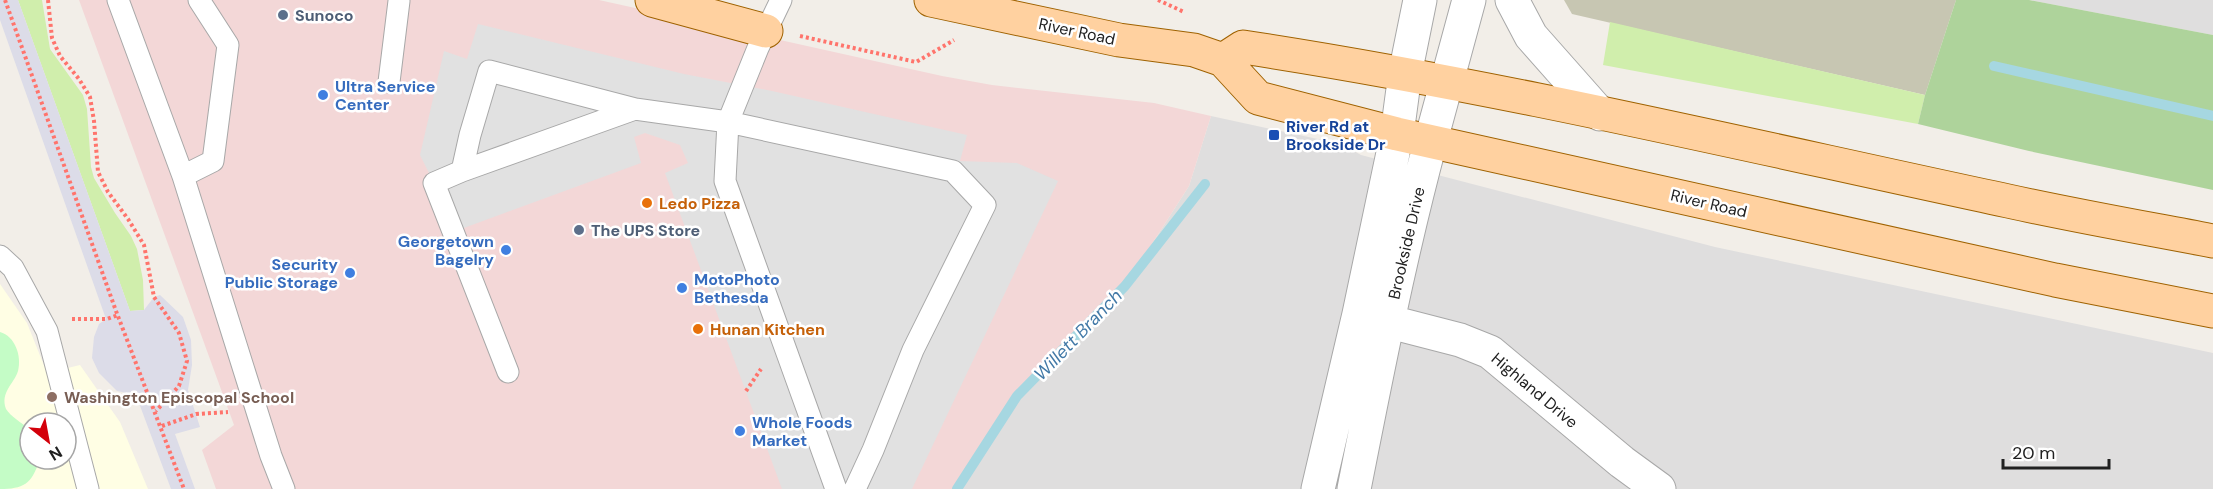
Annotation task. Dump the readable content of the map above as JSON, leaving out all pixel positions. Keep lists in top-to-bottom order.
{
  "streets": {
    "main road": ["River Road"],
    "street": ["Brookside Drive", "Highland Drive"]
  },
  "crossings": [
    ["River Road", "Brookside Drive"],
    ["Brookside Drive", "Highland Drive"]
  ],
  "water": ["Willett Branch"],
  "places": {
    "other": [
      "Sunoco",
      "Ultra Service Center",
      "Ledo Pizza",
      "The UPS Store",
      "Georgetown Bagelry",
      "Security Public Storage",
      "MotoPhoto Bethesda",
      "Hunan Kitchen",
      "Washington Episcopal School",
      "Whole Foods Market"
    ],
    "transit": ["River Rd at Brookside Dr"]
  },
  "scale_bar": "20 m",
  "north": "bottom right"
}
